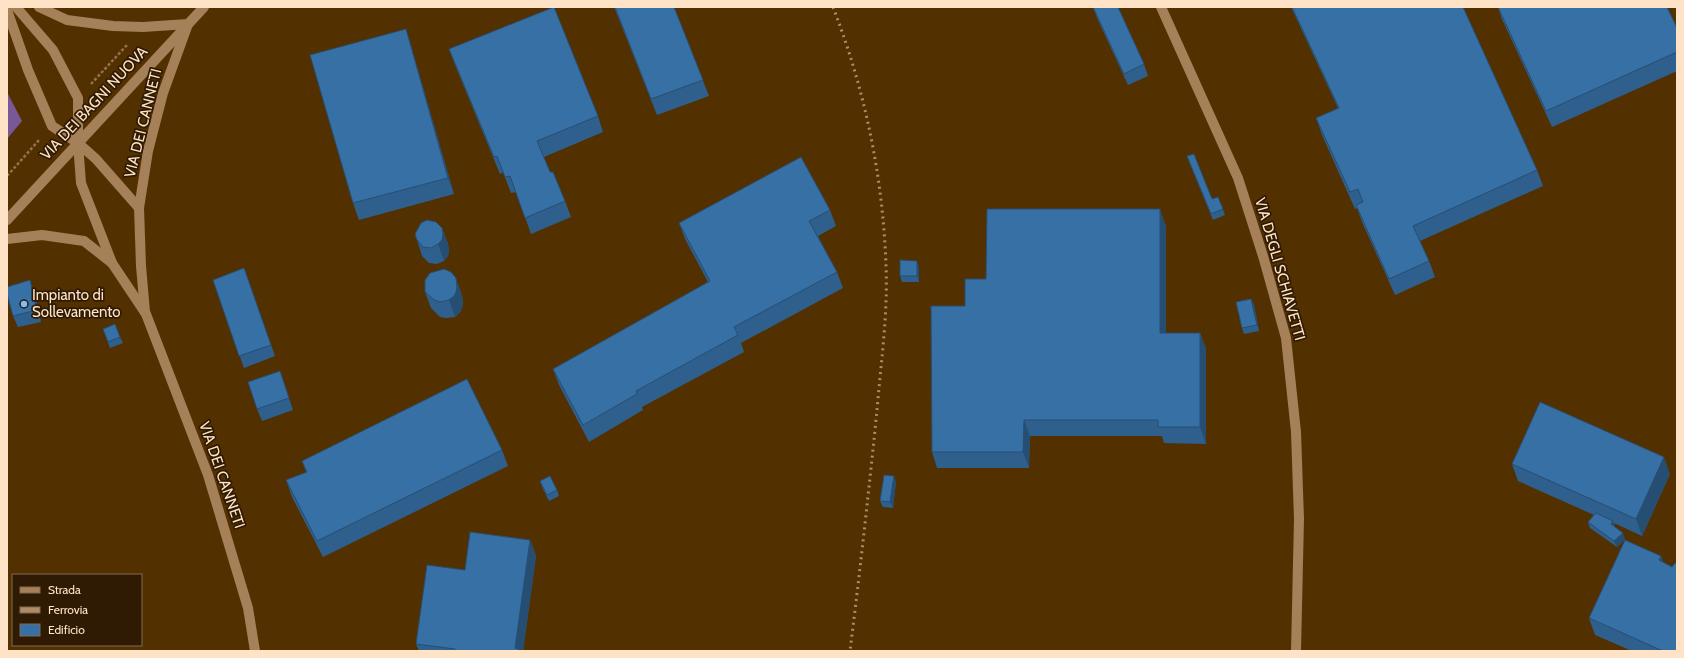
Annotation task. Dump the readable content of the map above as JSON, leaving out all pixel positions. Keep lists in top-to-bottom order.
{
  "streets": {
    "street": ["VIA DEI BAGNI NUOVA", "VIA DEI CANNETI", "VIA DEGLI SCHIAVETTI"]
  },
  "crossings": [
    ["VIA DEI BAGNI NUOVA", "VIA DEI CANNETI"]
  ],
  "places": ["Impianto di Sollevamento"],
  "legend": ["Strada", "Ferrovia", "Edificio"]
}
